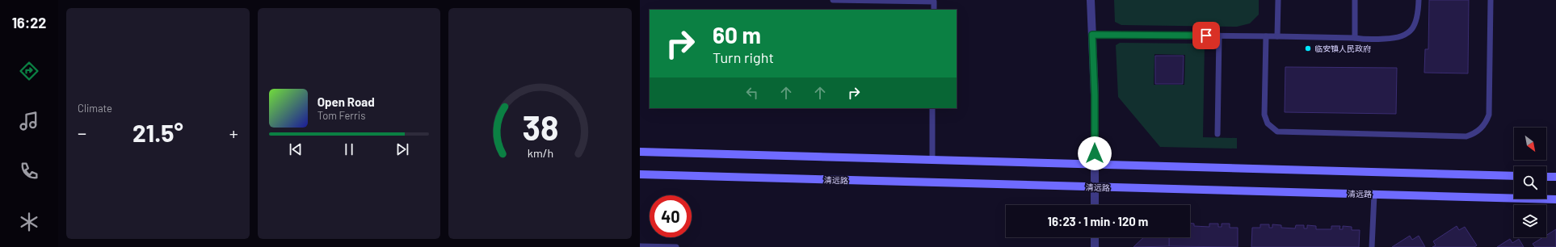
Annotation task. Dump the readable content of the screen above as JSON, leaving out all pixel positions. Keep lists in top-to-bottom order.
{
  "streets": {
    "main road": ["清远路"]
  },
  "places": ["临安镇人民政府"],
  "north": "bottom right",
  "page": {
    "tabs": "16:22",
    "tile": "Climate",
    "turn": ["60 m", "Turn right"],
    "song": ["Open Road", "Tom Ferris"],
    "heat": ["−", "21.5°", "+"],
    "limit": "40",
    "trip": "16:23 · 1 min · 120 m",
    "gauge": ["38", "km/h"]
  }
}
